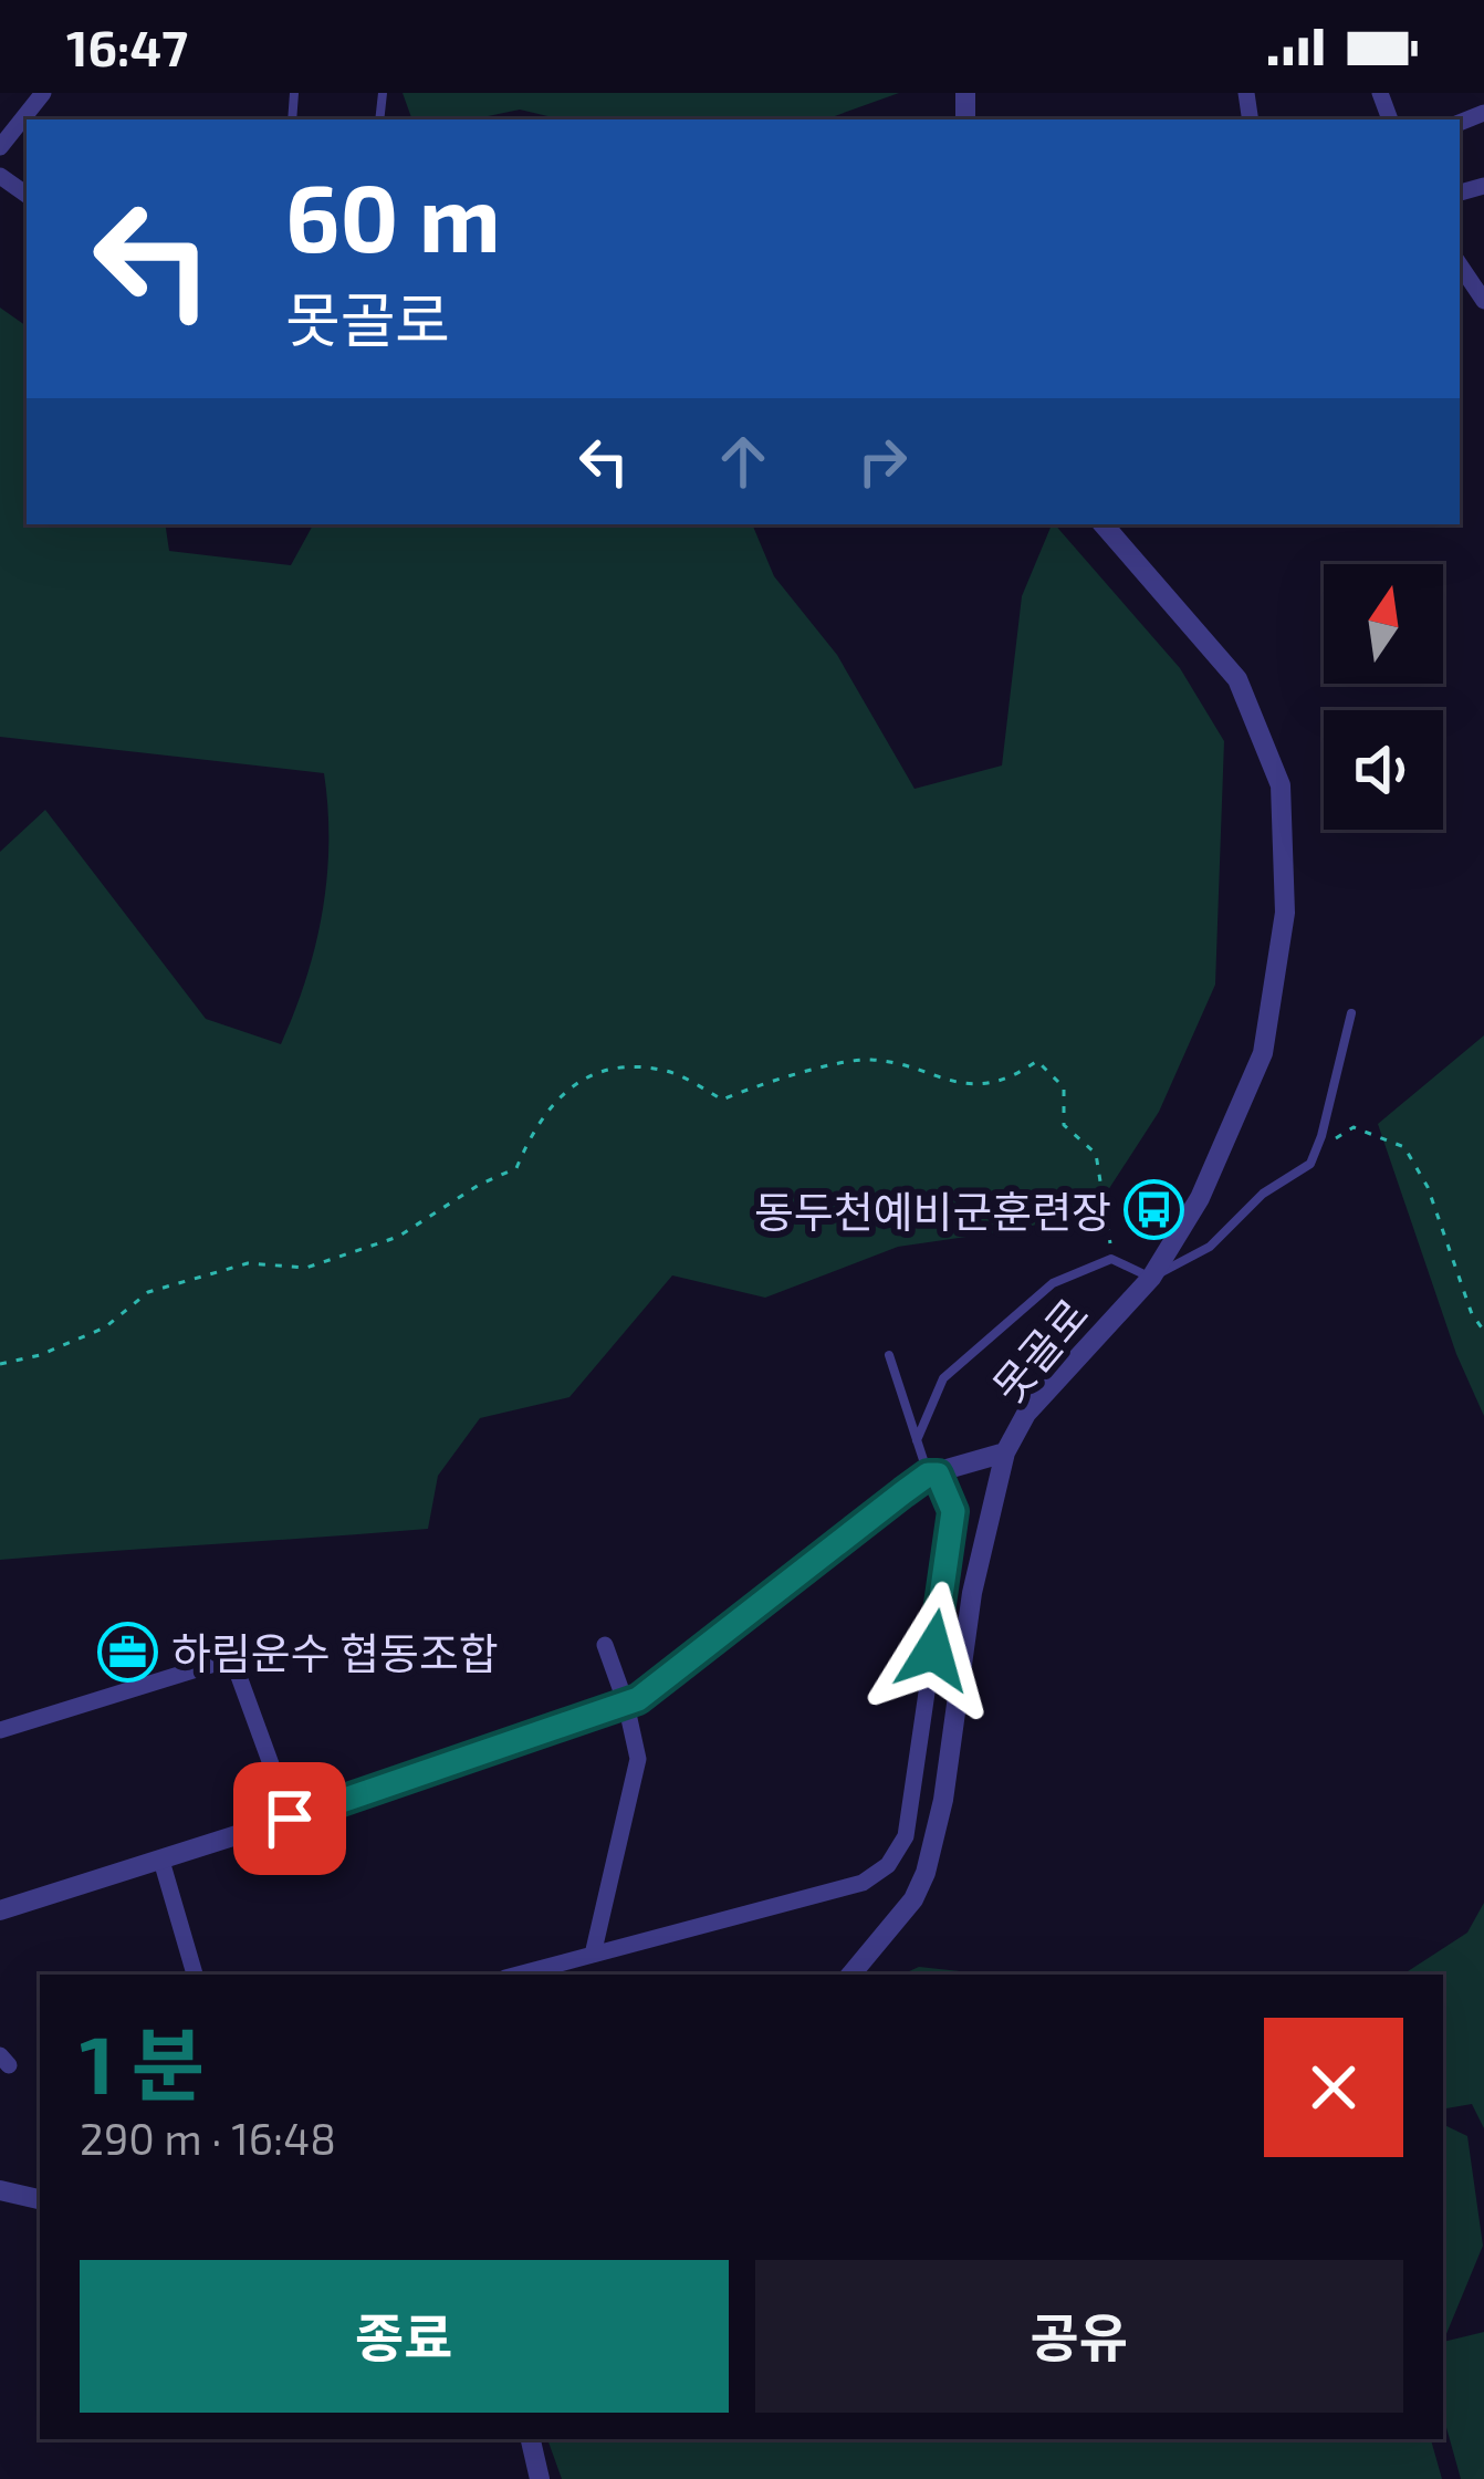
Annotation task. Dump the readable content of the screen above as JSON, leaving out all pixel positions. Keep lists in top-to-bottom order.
{
  "streets": {
    "street": ["못골로"]
  },
  "places": {
    "bus stop": ["동두천예비군훈련장"],
    "office": ["하림운수 협동조합"]
  },
  "north": "top",
  "page": {
    "status": "16:47",
    "turn": ["60 m", "못골로"],
    "heading": ["1 분", "290 m · 16:48"],
    "buttons": ["종료", "공유"]
  }
}
